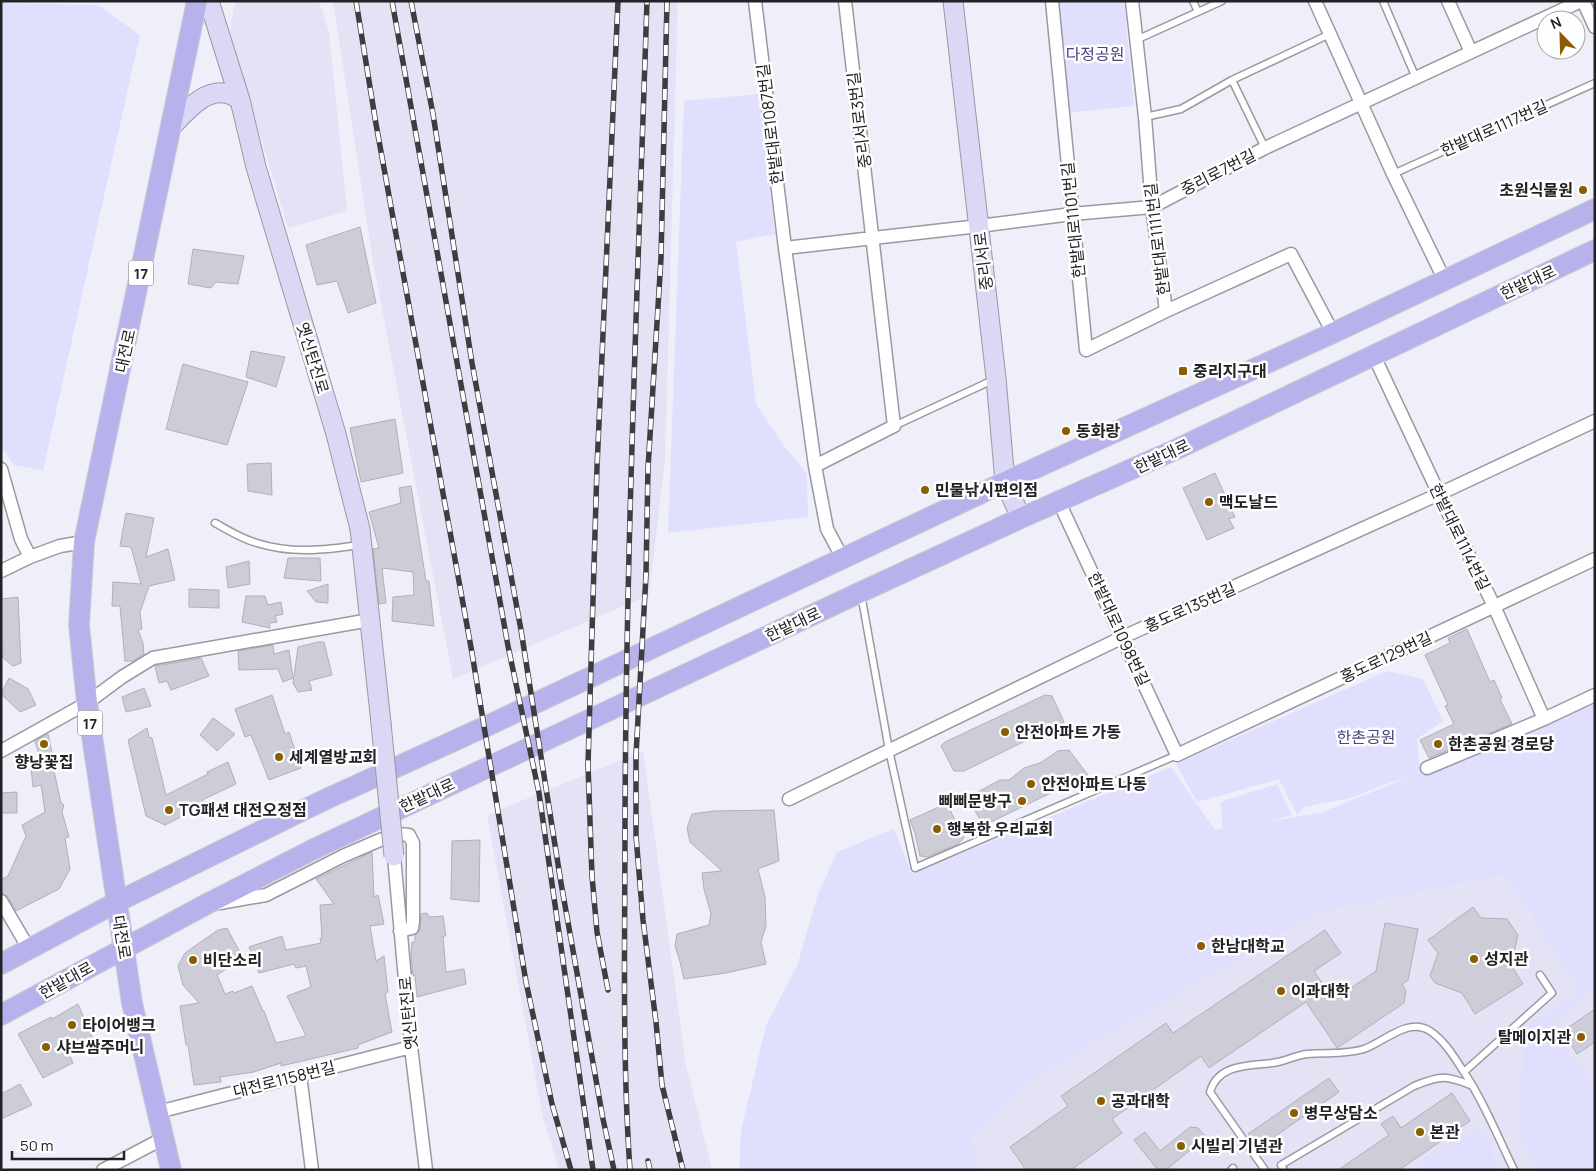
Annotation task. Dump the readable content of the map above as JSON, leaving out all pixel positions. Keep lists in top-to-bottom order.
{
  "streets": {
    "main road": ["17", "한밭대로", "대전로"],
    "street": [
      "중리서로3번길",
      "한밭대로1087번길",
      "중리로7번길",
      "한밭대로1101번길",
      "한밭대로1111번길",
      "중리서로",
      "옛신탄진로",
      "한밭대로1114번길",
      "홍도로135번길",
      "한밭대로1098번길",
      "홍도로129번길",
      "대전로1158번길"
    ],
    "lane": ["한밭대로1117번길"]
  },
  "crossings": [
    ["중리로7번길", "한밭대로1101번길"],
    ["중리로7번길", "한밭대로1111번길"],
    ["중리로7번길", "중리서로"],
    ["한밭대로1101번길", "한밭대로1111번길"],
    ["중리서로", "한밭대로"],
    ["한밭대로", "대전로"],
    ["한밭대로", "한밭대로1114번길"],
    ["한밭대로", "한밭대로1098번길"],
    ["대전로", "옛신탄진로"],
    ["대전로", "대전로1158번길"],
    ["옛신탄진로", "대전로1158번길"],
    ["한밭대로1114번길", "홍도로135번길"],
    ["한밭대로1114번길", "홍도로129번길"],
    ["홍도로135번길", "한밭대로1098번길"],
    ["한밭대로1098번길", "홍도로129번길"]
  ],
  "parks": ["다정공원", "한촌공원"],
  "places": {
    "other": [
      "초원식물원",
      "동화랑",
      "민물낚시편의점",
      "맥도날드",
      "안전아파트 가동",
      "향낭꽃집",
      "한촌공원 경로당",
      "세계열방교회",
      "안전아파트 나동",
      "삐삐문방구",
      "TG패션 대전오정점",
      "행복한 우리교회",
      "한남대학교",
      "성지관",
      "비단소리",
      "이과대학",
      "타이어뱅크",
      "탈메이지관",
      "샤브쌈주머니",
      "공과대학",
      "병무상담소",
      "본관",
      "시빌리 기념관"
    ],
    "transit": ["중리지구대"]
  },
  "scale_bar": "50 m",
  "north": "top left"
}
